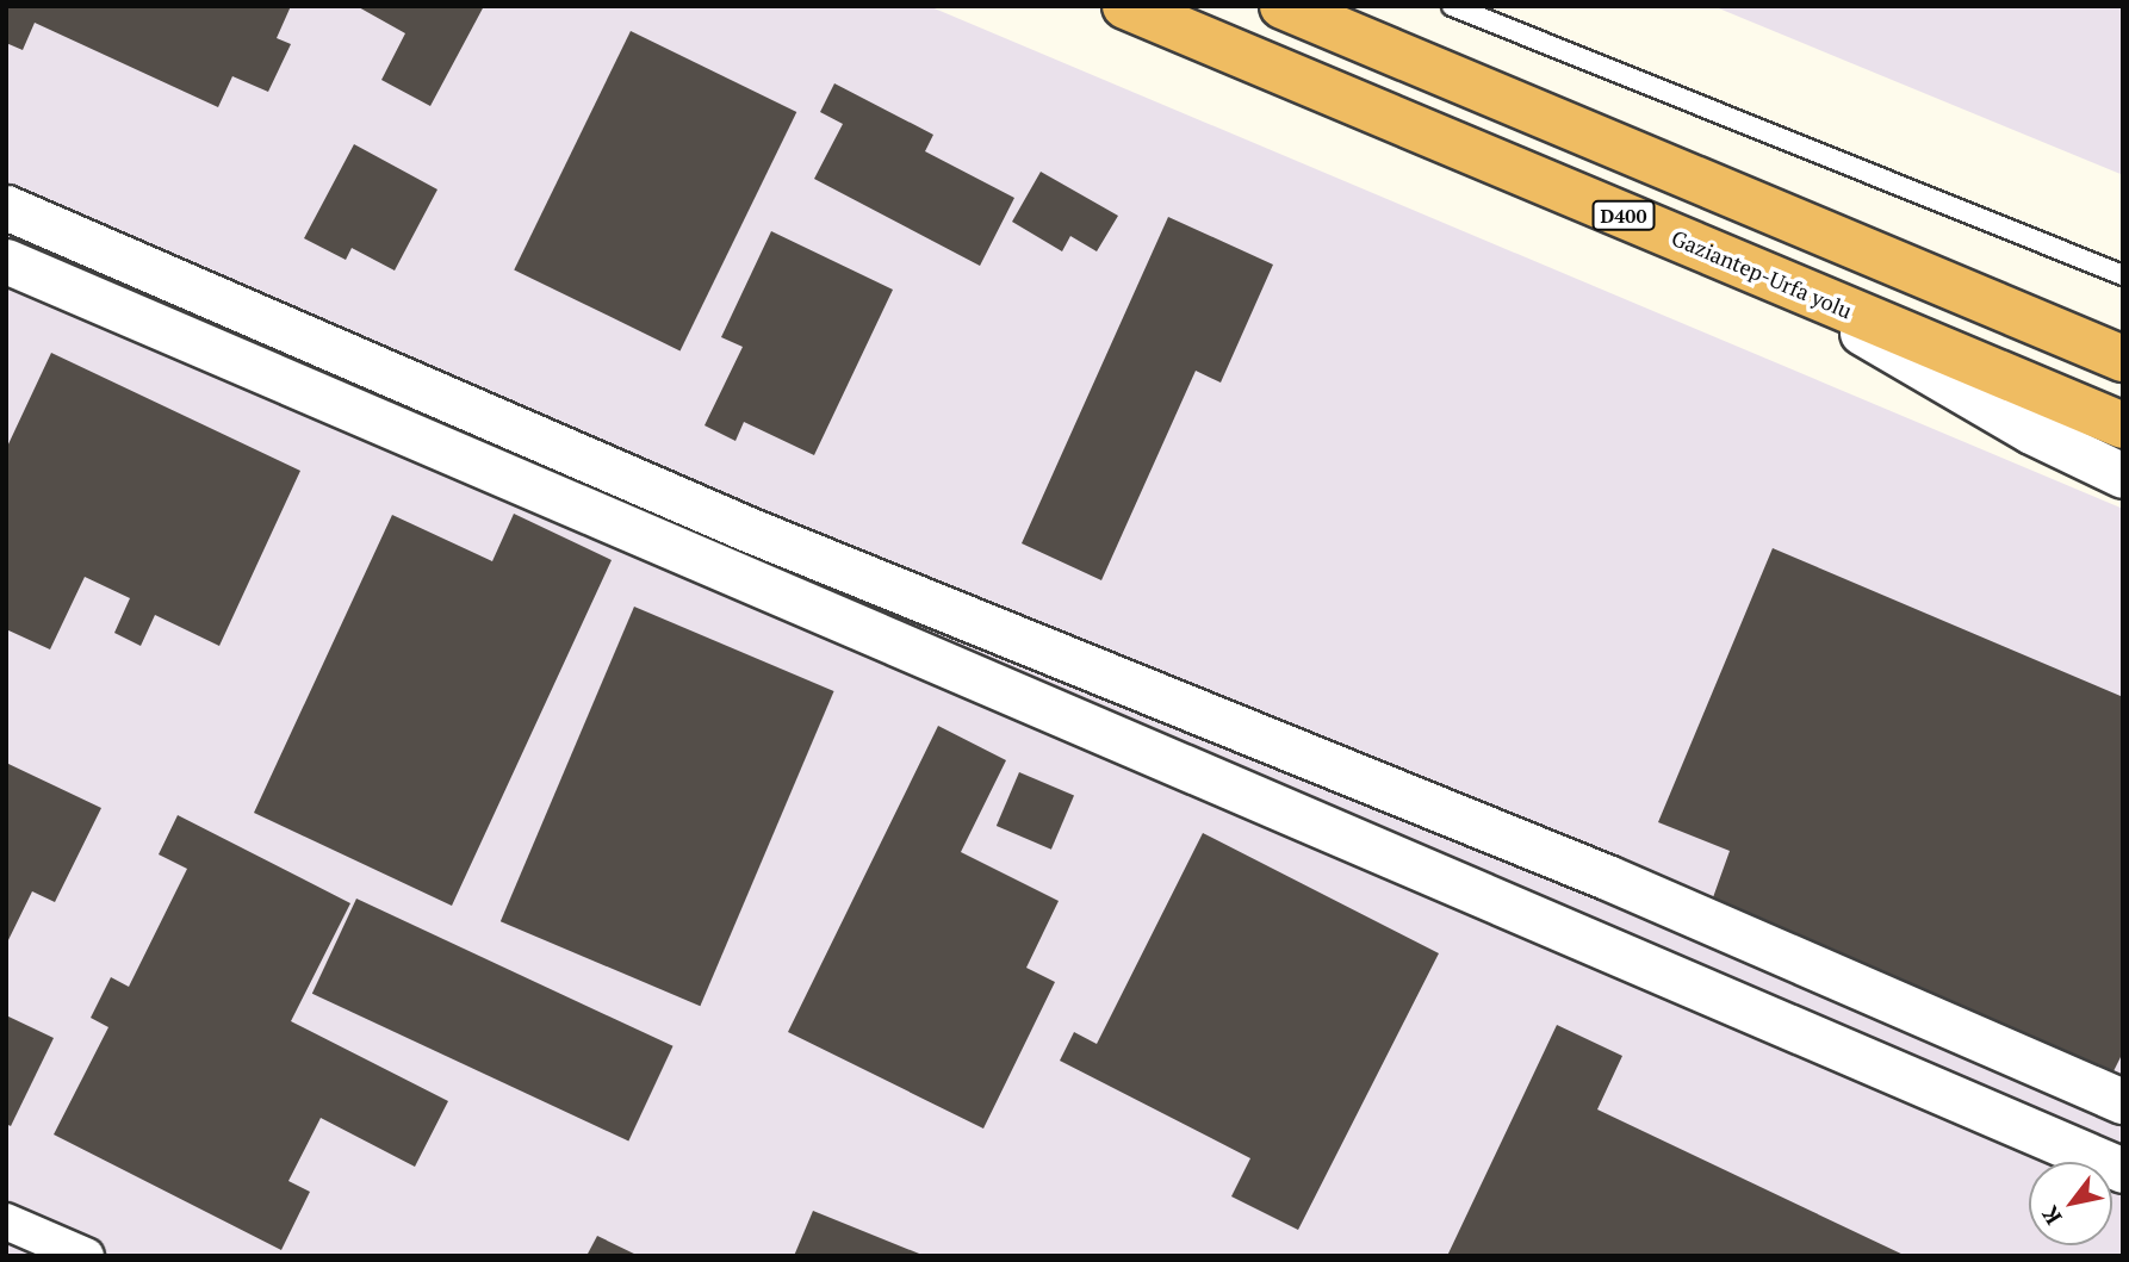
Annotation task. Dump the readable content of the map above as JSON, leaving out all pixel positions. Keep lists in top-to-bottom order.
{
  "streets": {
    "highway": ["D400", "Gaziantep-Urfa yolu"]
  },
  "north": "bottom left"
}
